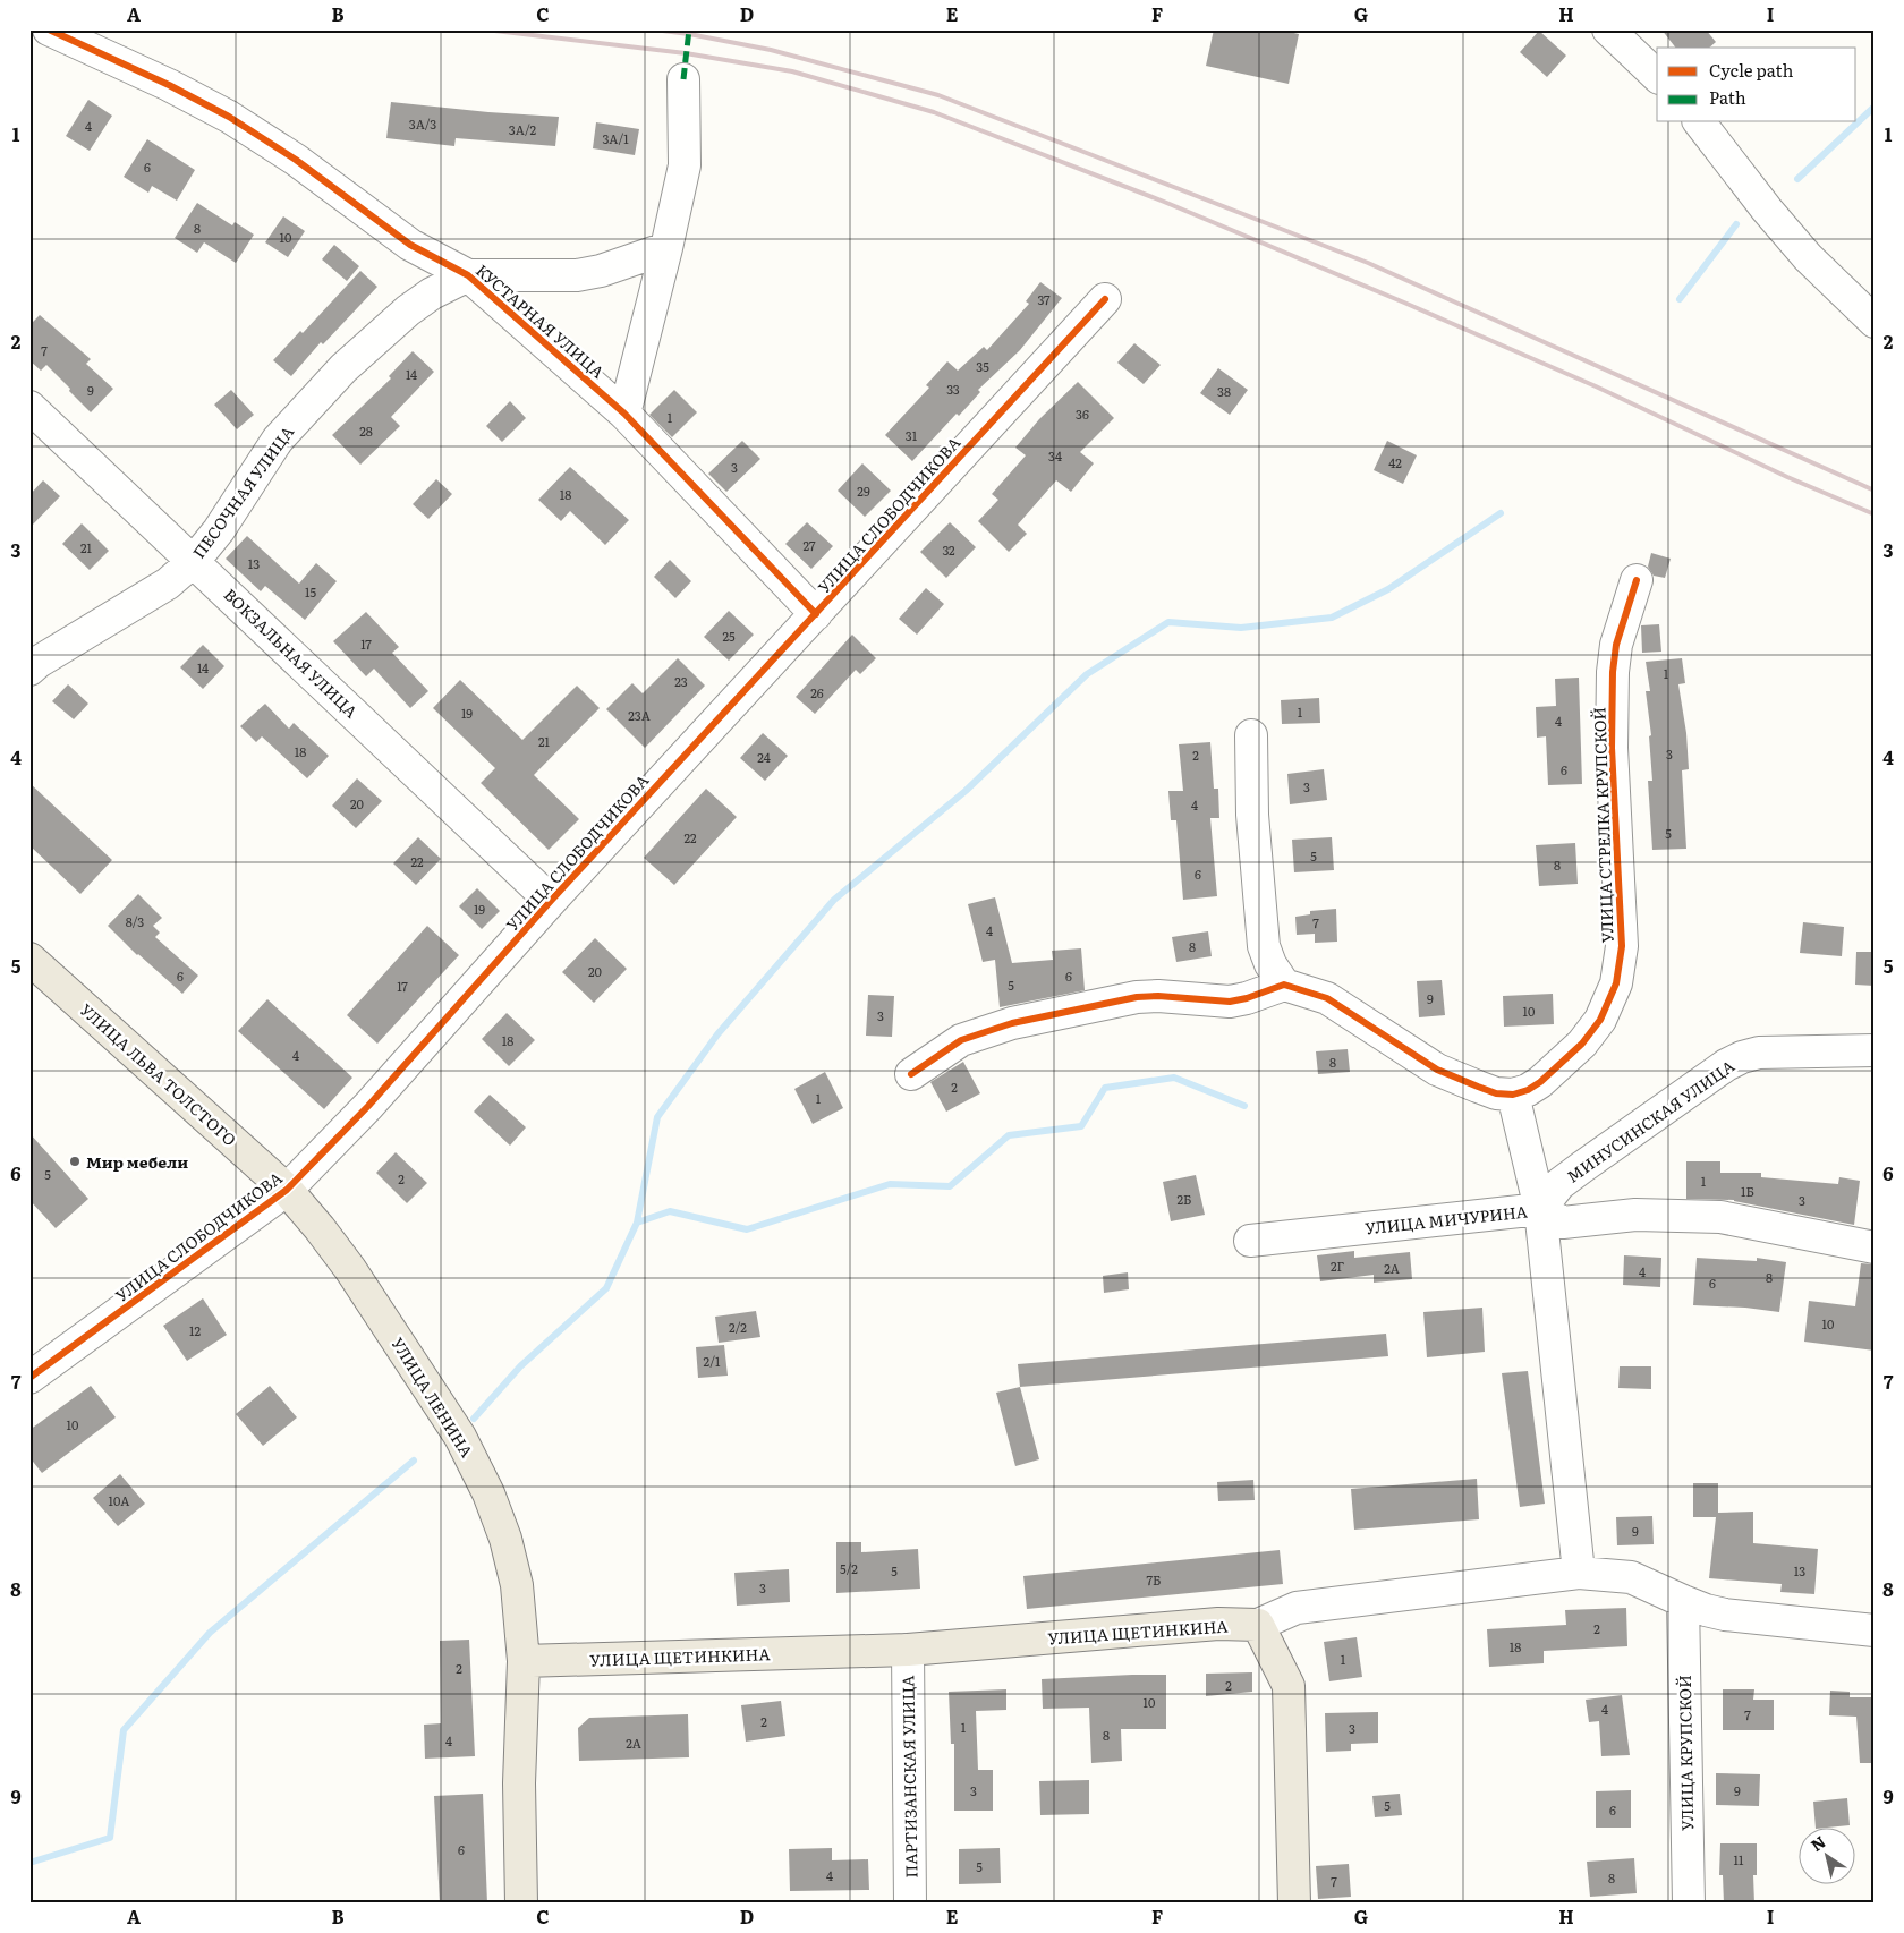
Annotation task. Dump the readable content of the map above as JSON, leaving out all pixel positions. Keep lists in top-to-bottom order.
{
  "streets": {
    "main road": ["УЛИЦА ЛЬВА ТОЛСТОГО", "УЛИЦА ЛЕНИНА", "УЛИЦА ЩЕТИНКИНА"],
    "street": [
      "КУСТАРНАЯ УЛИЦА",
      "ПЕСОЧНАЯ УЛИЦА",
      "УЛИЦА СЛОБОДЧИКОВА",
      "ВОКЗАЛЬНАЯ УЛИЦА",
      "УЛИЦА СТРЕЛКА КРУПСКОЙ",
      "МИНУСИНСКАЯ УЛИЦА",
      "УЛИЦА МИЧУРИНА",
      "УЛИЦА КРУПСКОЙ",
      "ПАРТИЗАНСКАЯ УЛИЦА"
    ]
  },
  "crossings": [
    ["КУСТАРНАЯ УЛИЦА", "ПЕСОЧНАЯ УЛИЦА"],
    ["КУСТАРНАЯ УЛИЦА", "УЛИЦА СЛОБОДЧИКОВА"],
    ["ПЕСОЧНАЯ УЛИЦА", "ВОКЗАЛЬНАЯ УЛИЦА"],
    ["УЛИЦА СЛОБОДЧИКОВА", "ВОКЗАЛЬНАЯ УЛИЦА"],
    ["УЛИЦА СЛОБОДЧИКОВА", "УЛИЦА ЛЬВА ТОЛСТОГО"],
    ["УЛИЦА СЛОБОДЧИКОВА", "УЛИЦА ЛЕНИНА"],
    ["УЛИЦА ЛЬВА ТОЛСТОГО", "УЛИЦА ЛЕНИНА"],
    ["МИНУСИНСКАЯ УЛИЦА", "УЛИЦА МИЧУРИНА"],
    ["УЛИЦА ЛЕНИНА", "УЛИЦА ЩЕТИНКИНА"],
    ["УЛИЦА ЩЕТИНКИНА", "УЛИЦА КРУПСКОЙ"],
    ["УЛИЦА ЩЕТИНКИНА", "ПАРТИЗАНСКАЯ УЛИЦА"]
  ],
  "places": ["Мир мебели"],
  "house_numbers": [
    "3А/3",
    "4",
    "3А/2",
    "3А/1",
    "6",
    "8",
    "10",
    "37",
    "7",
    "35",
    "14",
    "33",
    "9",
    "38",
    "36",
    "1",
    "28",
    "31",
    "34",
    "42",
    "3",
    "29",
    "18",
    "27",
    "21",
    "32",
    "13",
    "15",
    "25",
    "17",
    "14",
    "1",
    "23",
    "26",
    "1",
    "19",
    "23А",
    "4",
    "21",
    "18",
    "3",
    "2",
    "24",
    "6",
    "3",
    "20",
    "4",
    "5",
    "22",
    "5",
    "22",
    "8",
    "6",
    "19",
    "8/3",
    "7",
    "4",
    "8",
    "20",
    "6",
    "6",
    "5",
    "17",
    "9",
    "10",
    "3",
    "18",
    "4",
    "8",
    "2",
    "1",
    "5",
    "2",
    "1",
    "1Б",
    "2Б",
    "3",
    "2Г",
    "2А",
    "4",
    "8",
    "6",
    "10",
    "2/2",
    "12",
    "2/1",
    "10",
    "10А",
    "9",
    "5/2",
    "5",
    "13",
    "7Б",
    "3",
    "2",
    "18",
    "1",
    "2",
    "2",
    "10",
    "4",
    "7",
    "2",
    "1",
    "3",
    "8",
    "4",
    "2А",
    "3",
    "9",
    "5",
    "6",
    "6",
    "11",
    "5",
    "4",
    "8",
    "7"
  ],
  "legend": ["Cycle path", "Path"],
  "north": "top left",
  "grid": {
    "columns": [
      "A",
      "B",
      "C",
      "D",
      "E",
      "F",
      "G",
      "H",
      "I"
    ],
    "rows": [
      "1",
      "2",
      "3",
      "4",
      "5",
      "6",
      "7",
      "8",
      "9"
    ]
  }
}
